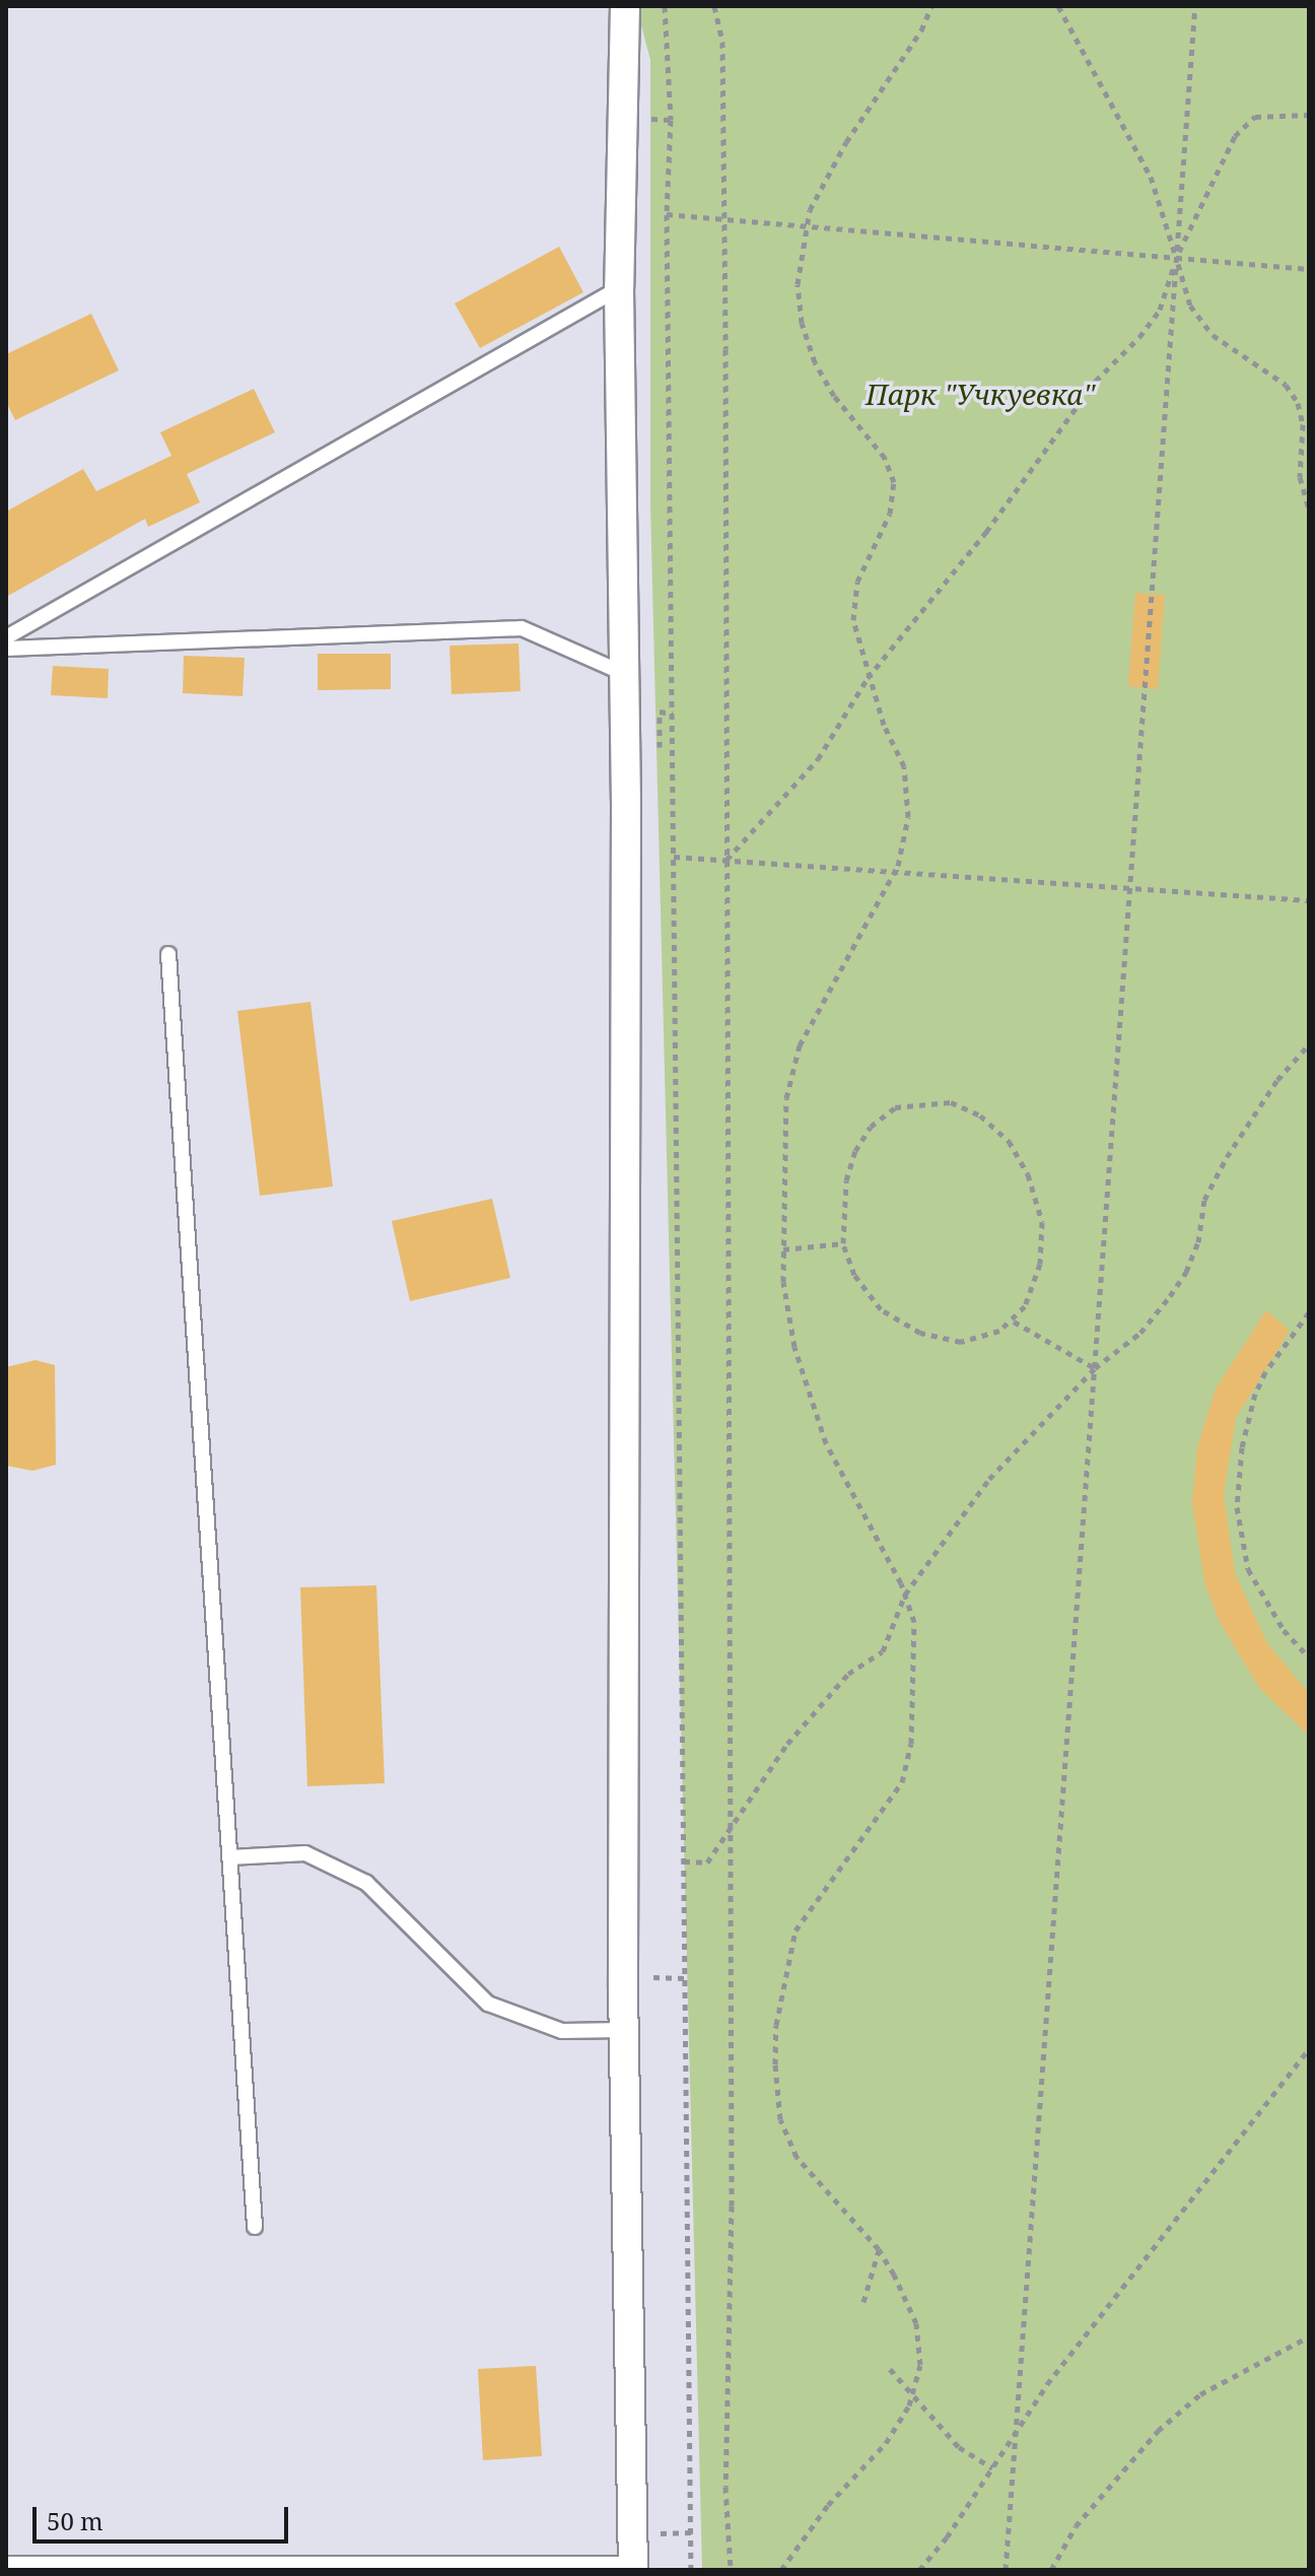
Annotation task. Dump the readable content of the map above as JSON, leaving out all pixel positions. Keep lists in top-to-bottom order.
{
  "parks": ["Парк \"Учкуевка\""],
  "scale_bar": "50 m"
}
